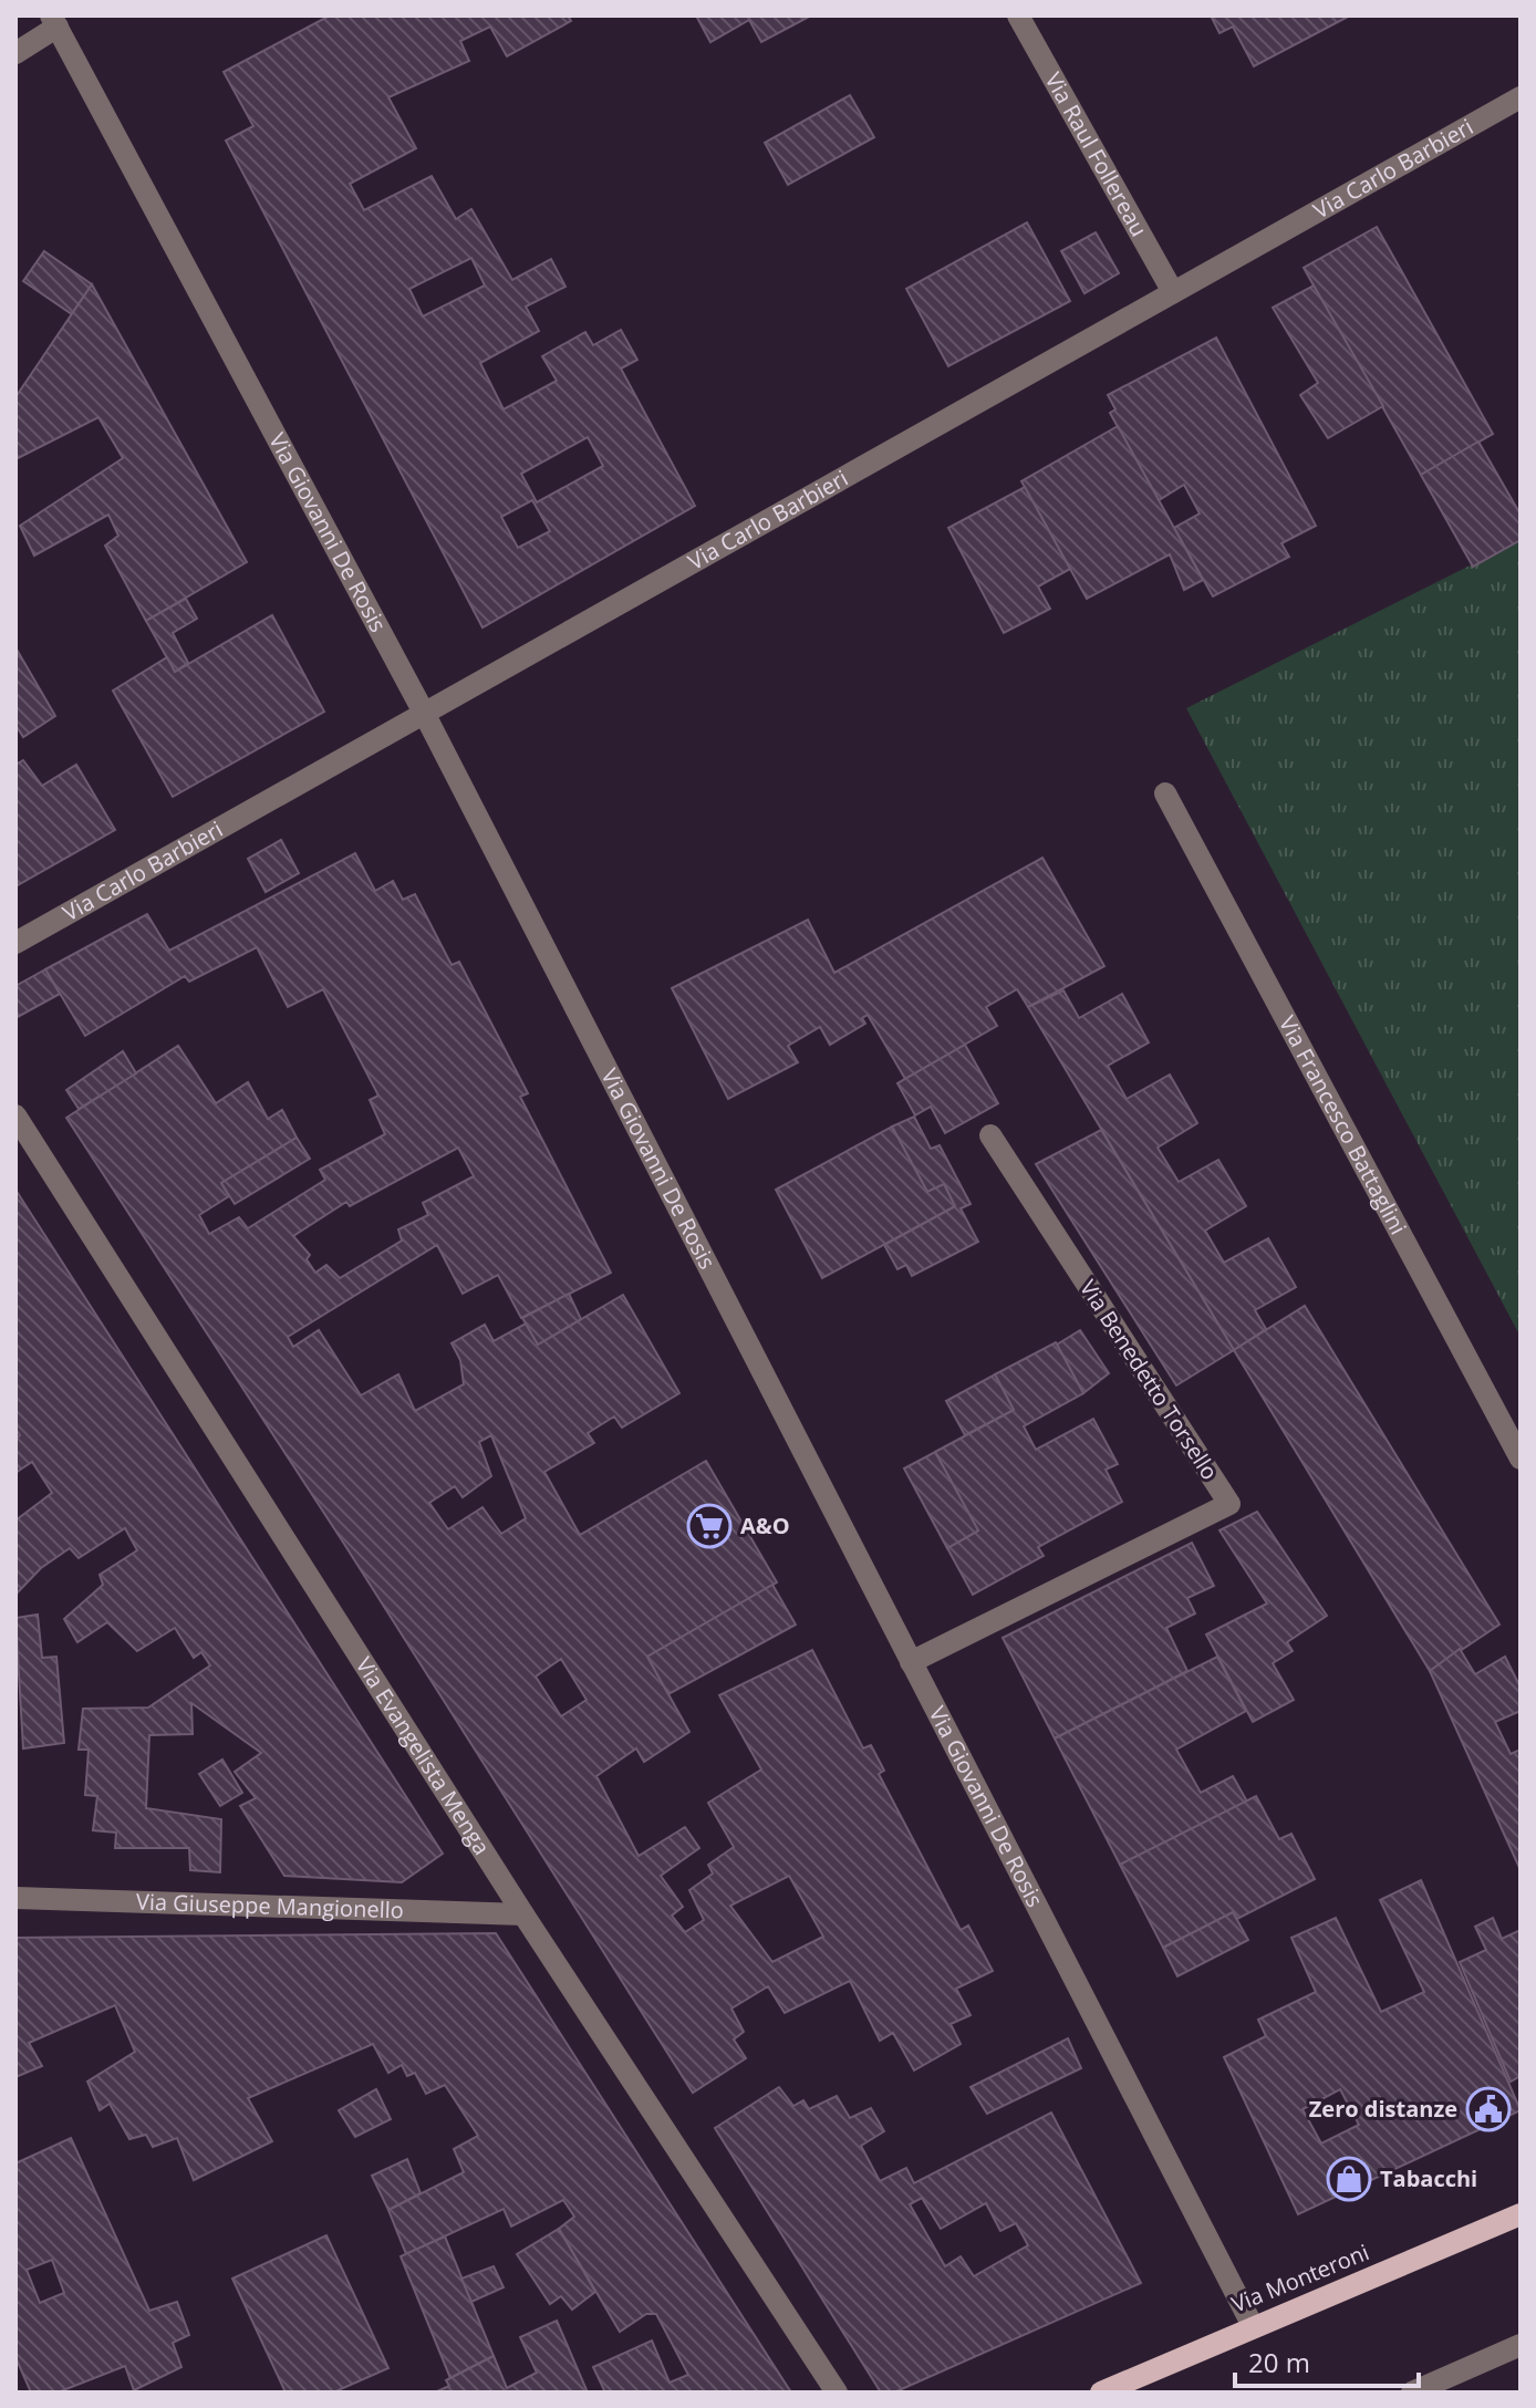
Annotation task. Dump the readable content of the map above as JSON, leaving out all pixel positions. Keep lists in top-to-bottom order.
{
  "streets": {
    "main road": ["Via Monteroni"],
    "street": [
      "Via Raul Follereau",
      "Via Carlo Barbieri",
      "Via Giovanni De Rosis",
      "Via Francesco Battaglini",
      "Via Benedetto Torsello",
      "Via Evangelista Menga",
      "Via Giuseppe Mangionello"
    ]
  },
  "crossings": [
    ["Via Raul Follereau", "Via Carlo Barbieri"],
    ["Via Carlo Barbieri", "Via Giovanni De Rosis"],
    ["Via Giovanni De Rosis", "Via Benedetto Torsello"],
    ["Via Giovanni De Rosis", "Via Monteroni"],
    ["Via Evangelista Menga", "Via Giuseppe Mangionello"]
  ],
  "places": {
    "supermarket": ["A&O"],
    "public building": ["Zero distanze"],
    "shop": ["Tabacchi"]
  },
  "scale_bar": "20 m"
}
